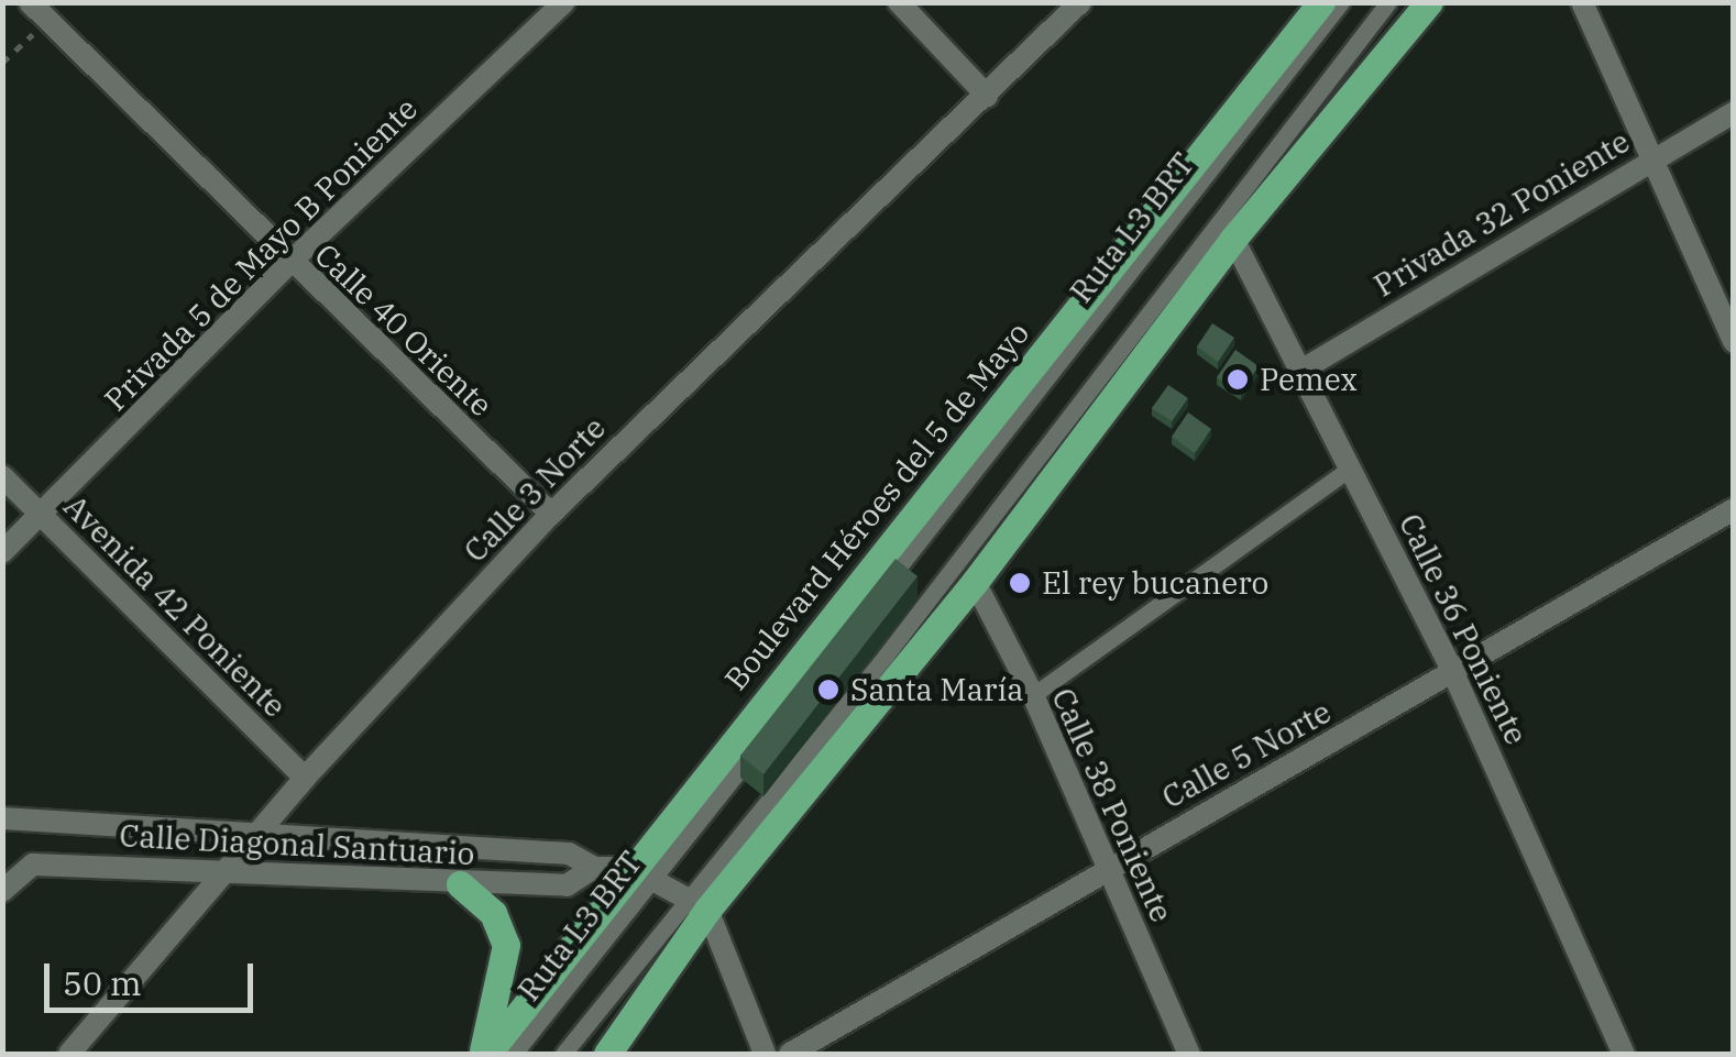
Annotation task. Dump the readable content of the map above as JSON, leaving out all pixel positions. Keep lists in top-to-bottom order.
{
  "streets": {
    "main road": ["Boulevard Héroes del 5 de Mayo"],
    "street": [
      "Privada 32 Poniente",
      "Privada 5 de Mayo B Poniente",
      "Calle 40 Oriente",
      "Calle 3 Norte",
      "Avenida 42 Poniente",
      "Calle 36 Poniente",
      "Calle 5 Norte",
      "Calle 38 Poniente",
      "Calle Diagonal Santuario"
    ],
    "lane": ["Ruta L3 BRT"]
  },
  "crossings": [
    ["Privada 32 Poniente", "Calle 36 Poniente"],
    ["Ruta L3 BRT", "Boulevard Héroes del 5 de Mayo"],
    ["Ruta L3 BRT", "Calle Diagonal Santuario"],
    ["Privada 5 de Mayo B Poniente", "Calle 40 Oriente"],
    ["Privada 5 de Mayo B Poniente", "Avenida 42 Poniente"],
    ["Calle 40 Oriente", "Calle 3 Norte"],
    ["Calle 3 Norte", "Avenida 42 Poniente"],
    ["Calle 3 Norte", "Calle Diagonal Santuario"],
    ["Boulevard Héroes del 5 de Mayo", "Calle Diagonal Santuario"],
    ["Calle 36 Poniente", "Calle 5 Norte"],
    ["Calle 5 Norte", "Calle 38 Poniente"]
  ],
  "places": ["Pemex", "El rey bucanero", "Santa María"],
  "scale_bar": "50 m"
}
